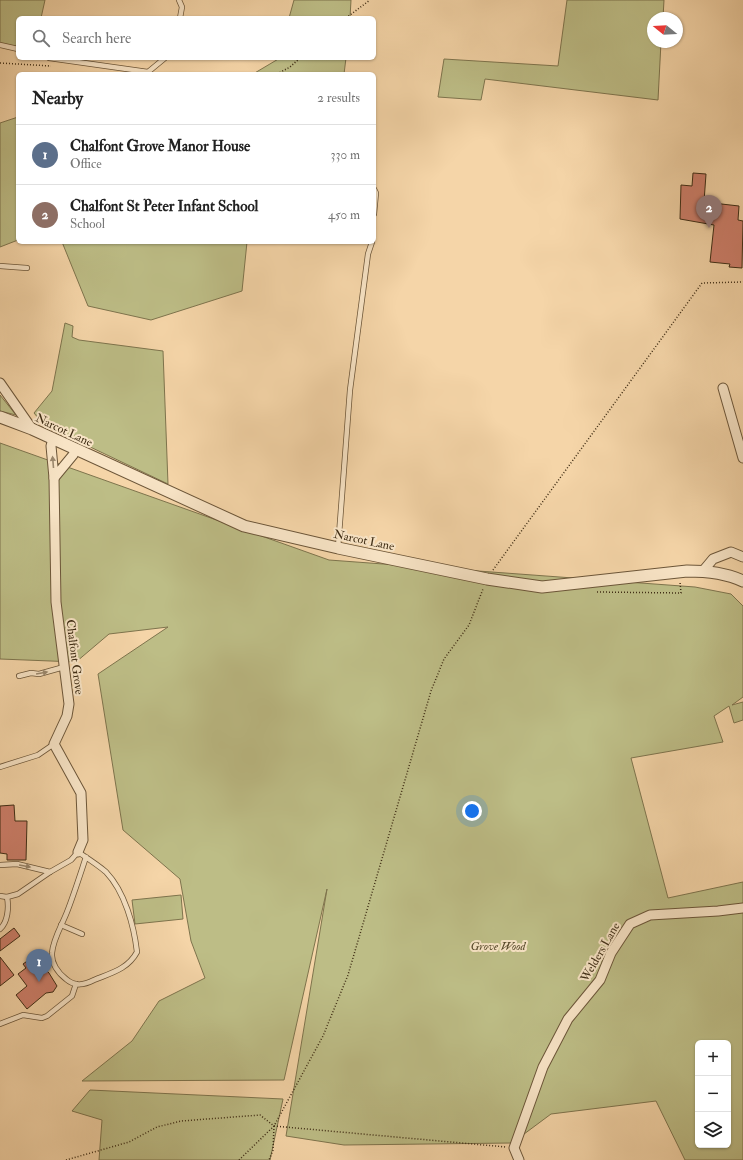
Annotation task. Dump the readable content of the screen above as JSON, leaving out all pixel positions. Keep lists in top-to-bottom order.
{
  "streets": {
    "street": ["Narcot Lane", "Chalfont Grove", "Welders Lane"]
  },
  "crossings": [
    ["Narcot Lane", "Chalfont Grove"]
  ],
  "parks": ["Grove Wood"],
  "north": "left",
  "page": {
    "search": "Search here",
    "heading": ["Nearby", "2 results"],
    "list": [
      {
        "mark": "1",
        "name": "Chalfont Grove Manor House",
        "note": "Office",
        "value": "330 m"
      },
      {
        "mark": "2",
        "name": "Chalfont St Peter Infant School",
        "note": "School",
        "value": "450 m"
      }
    ],
    "pins": ["2", "1"],
    "map_buttons": ["+", "−"]
  }
}
